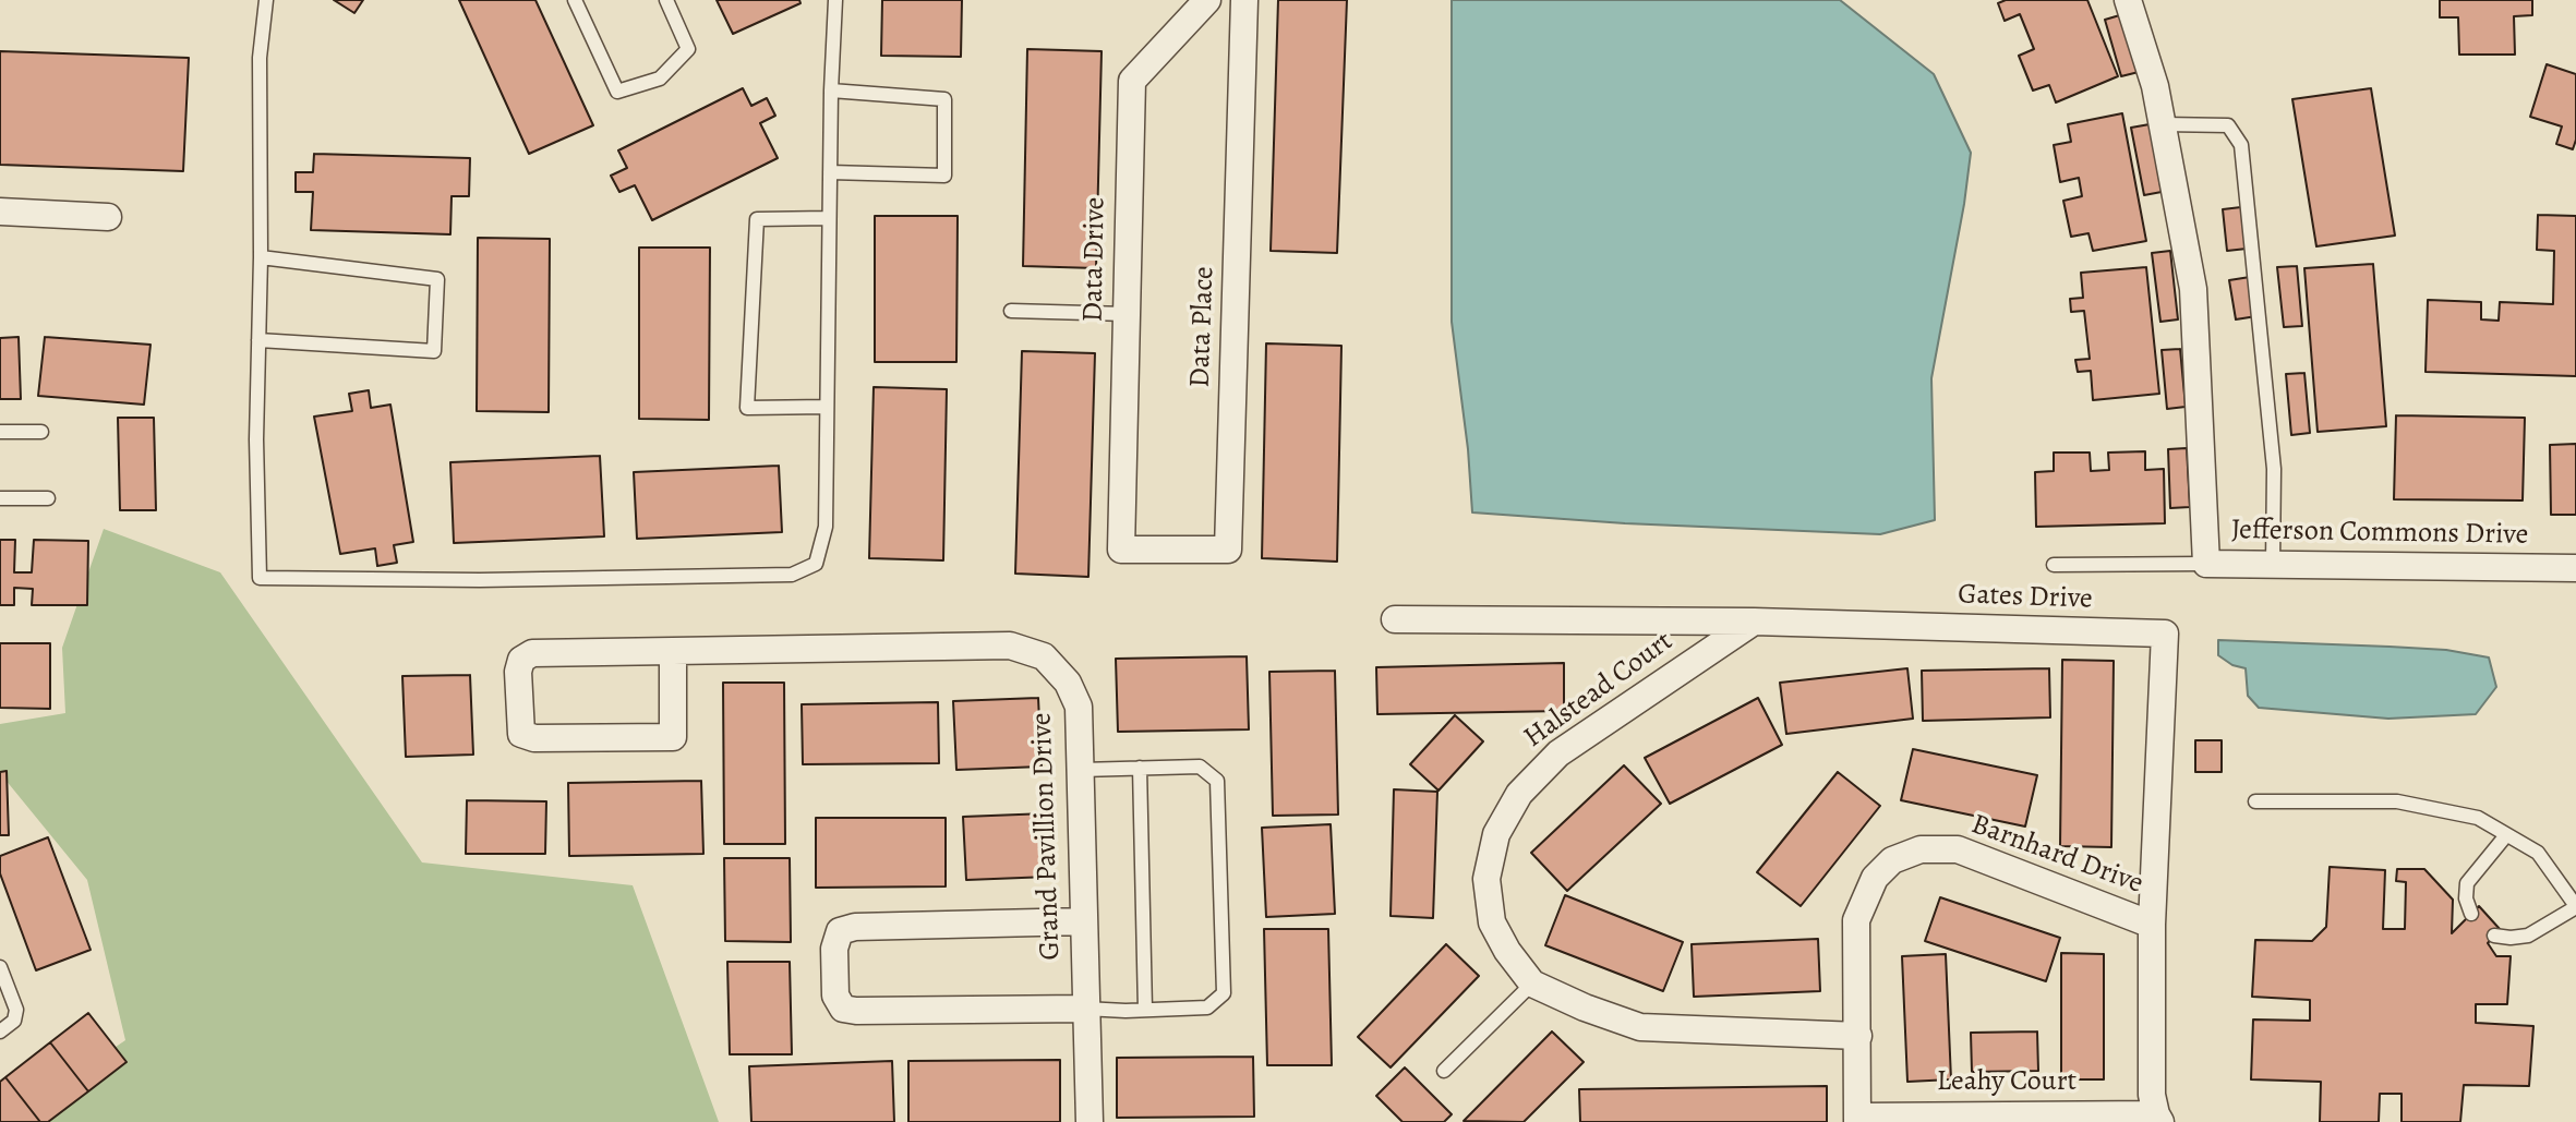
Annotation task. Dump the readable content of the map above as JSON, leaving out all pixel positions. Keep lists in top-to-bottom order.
{
  "streets": {
    "street": [
      "Data Drive",
      "Data Place",
      "Jefferson Commons Drive",
      "Gates Drive",
      "Halstead Court",
      "Grand Pavillion Drive",
      "Barnhard Drive",
      "Leahy Court"
    ]
  },
  "crossings": [
    ["Data Drive", "Data Place"],
    ["Gates Drive", "Halstead Court"],
    ["Gates Drive", "Barnhard Drive"],
    ["Gates Drive", "Leahy Court"],
    ["Halstead Court", "Barnhard Drive"],
    ["Barnhard Drive", "Leahy Court"]
  ]
}
